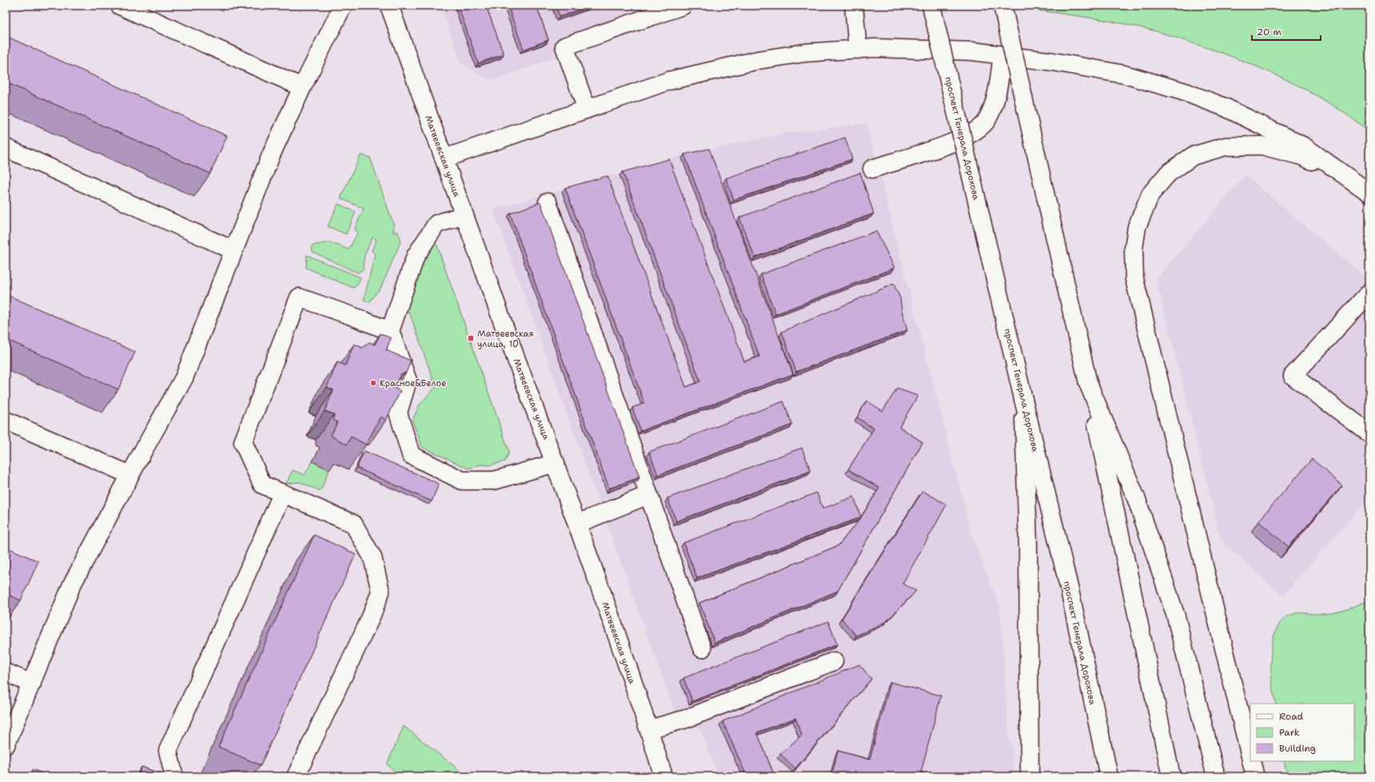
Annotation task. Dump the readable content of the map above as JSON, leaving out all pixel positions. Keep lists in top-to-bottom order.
{
  "streets": {
    "street": ["проспект Генерала Дорохова", "Матвеевская улица"]
  },
  "places": {
    "transit": ["Матвеевская улица, 10"],
    "other": ["Красное&Белое"]
  },
  "legend": ["Road", "Park", "Building"],
  "scale_bar": "20 m"
}
